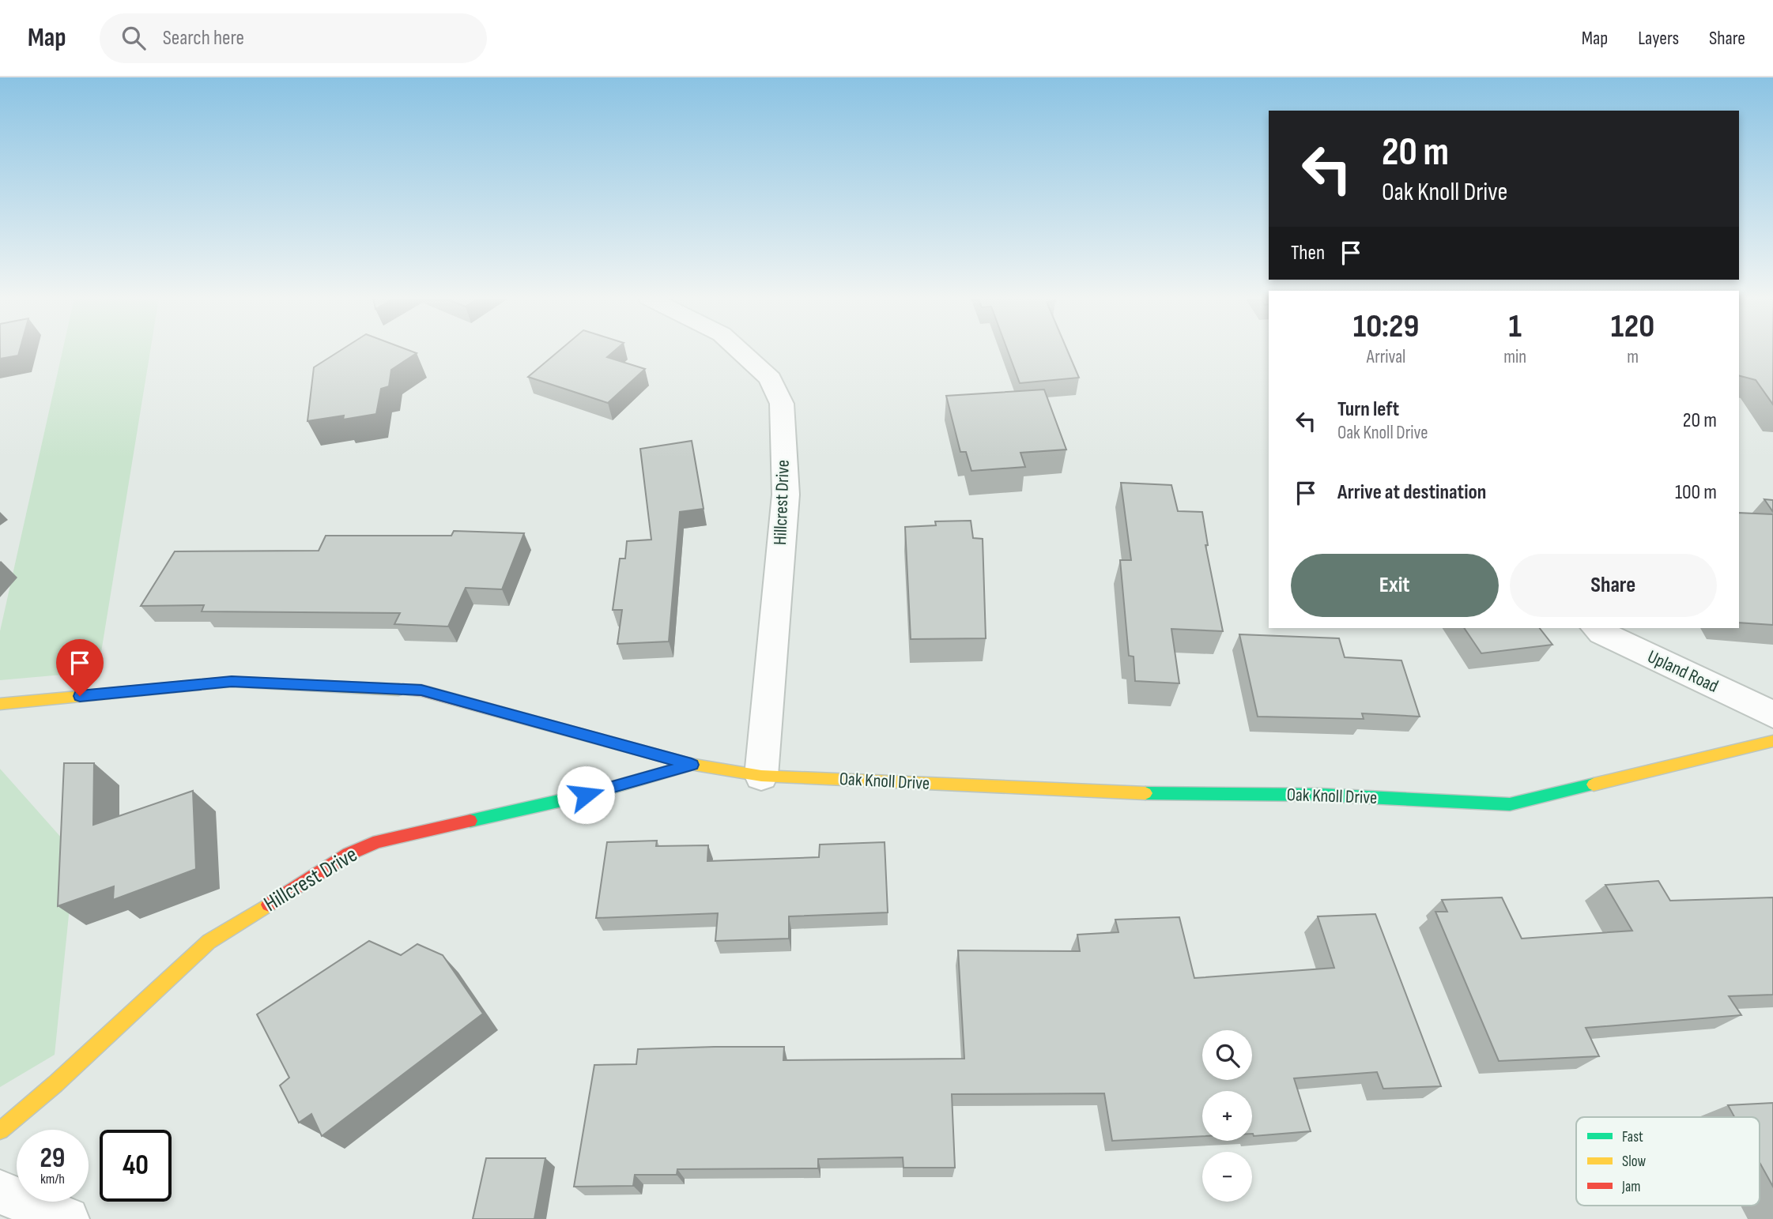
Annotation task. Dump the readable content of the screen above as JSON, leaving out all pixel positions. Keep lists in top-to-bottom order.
{
  "streets": {
    "street": ["Hillcrest Drive", "Upland Road", "Oak Knoll Drive"]
  },
  "crossings": [
    ["Hillcrest Drive", "Oak Knoll Drive"]
  ],
  "legend": ["Fast", "Slow", "Jam"],
  "page": {
    "header": "Map",
    "search": "Search here",
    "nav": ["Map", "Layers", "Share"],
    "turn": ["20 m", "Oak Knoll Drive"],
    "then": "Then",
    "eta": [
      "10:29",
      "Arrival",
      "1",
      "min",
      "120",
      "m"
    ],
    "list": [
      {
        "name": "Turn left",
        "note": "Oak Knoll Drive",
        "value": "20 m"
      },
      {
        "name": "Arrive at destination",
        "value": "100 m"
      }
    ],
    "buttons": ["Exit", "Share"],
    "map_buttons": ["+", "−"],
    "speed": "29 km/h",
    "limit": "40"
  }
}
